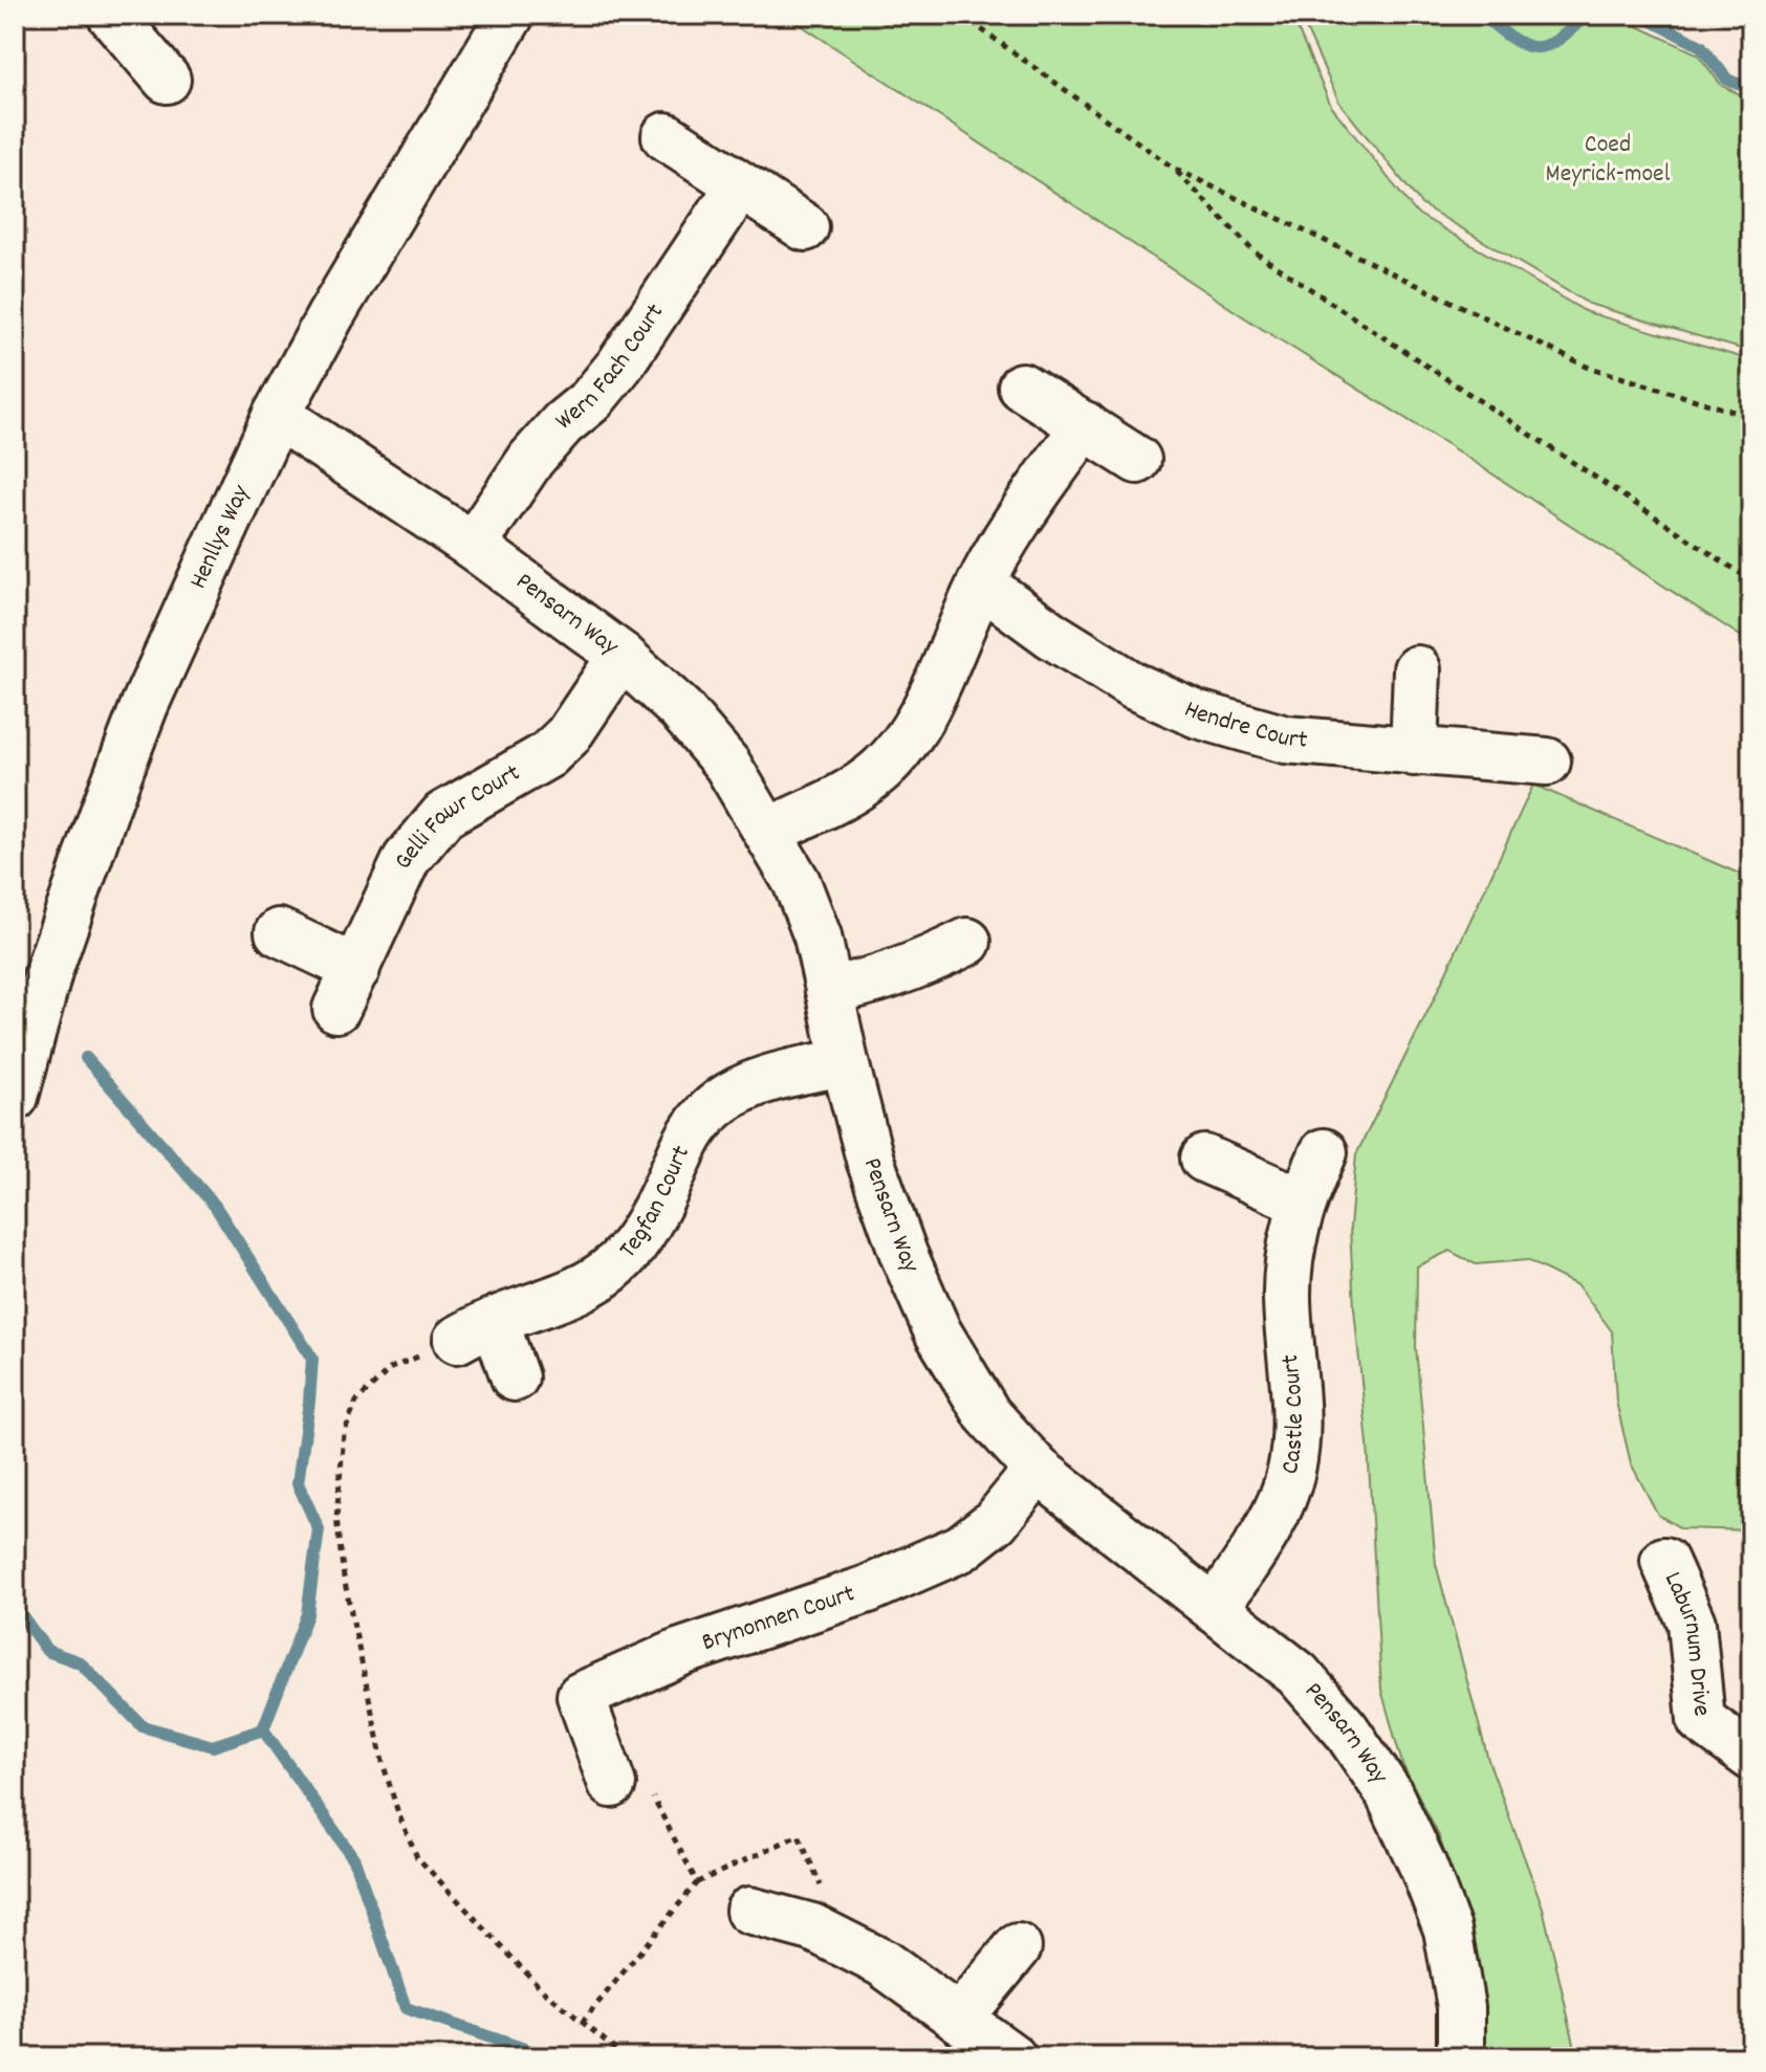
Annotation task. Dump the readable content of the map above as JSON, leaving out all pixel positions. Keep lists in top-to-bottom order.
{
  "streets": {
    "street": [
      "Wern Fach Court",
      "Henllys Way",
      "Pensarn Way",
      "Hendre Court",
      "Gelli Fawr Court",
      "Tegfan Court",
      "Castle Court",
      "Brynonnen Court",
      "Laburnum Drive"
    ]
  },
  "crossings": [
    ["Wern Fach Court", "Pensarn Way"],
    ["Henllys Way", "Pensarn Way"],
    ["Pensarn Way", "Gelli Fawr Court"],
    ["Pensarn Way", "Tegfan Court"],
    ["Pensarn Way", "Castle Court"],
    ["Pensarn Way", "Brynonnen Court"]
  ],
  "parks": ["Coed Meyrick-moel"]
}
